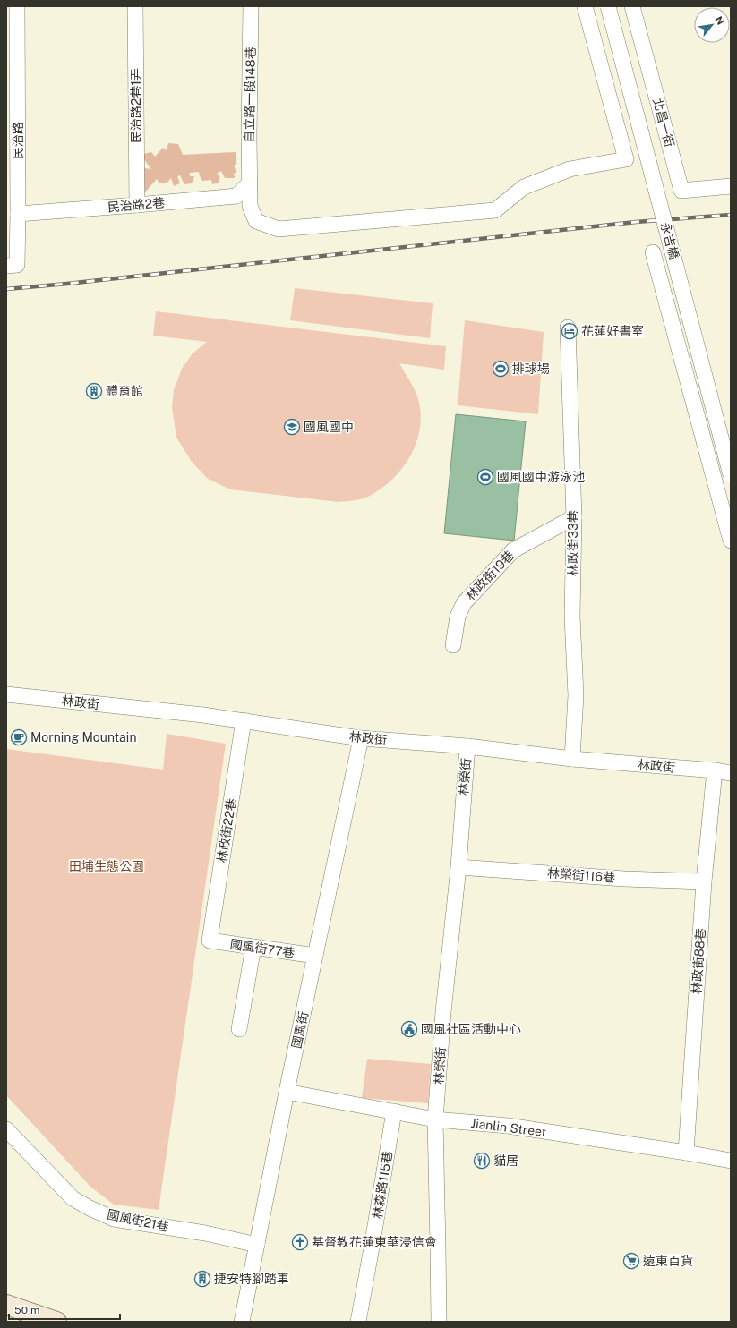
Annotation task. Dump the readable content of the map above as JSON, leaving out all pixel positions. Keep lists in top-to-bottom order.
{
  "streets": {
    "street": [
      "自立路一段148巷",
      "民治路2巷1弄",
      "北昌一街",
      "民治路",
      "民治路2巷",
      "永吉橋",
      "林政街33巷",
      "林政街19巷",
      "林政街",
      "林榮街",
      "林政街22巷",
      "林榮街116巷",
      "國風街77巷",
      "林政街88巷",
      "國風街",
      "Jianlin Street",
      "林森路115巷",
      "國風街21巷"
    ]
  },
  "crossings": [
    ["自立路一段148巷", "民治路2巷"],
    ["民治路2巷1弄", "民治路2巷"],
    ["民治路", "民治路2巷"],
    ["林政街33巷", "林政街19巷"],
    ["林政街33巷", "林政街"],
    ["林政街", "林榮街"],
    ["林政街", "林政街22巷"],
    ["林政街", "林政街88巷"],
    ["林政街", "國風街"],
    ["林榮街", "林榮街116巷"],
    ["林榮街", "Jianlin Street"],
    ["林政街22巷", "國風街77巷"],
    ["林榮街116巷", "林政街88巷"],
    ["國風街77巷", "國風街"],
    ["林政街88巷", "Jianlin Street"],
    ["國風街", "Jianlin Street"],
    ["國風街", "國風街21巷"],
    ["Jianlin Street", "林森路115巷"]
  ],
  "parks": ["田埔生態公園"],
  "places": {
    "hotel": ["花蓮好書室"],
    "sports": ["排球場", "國風國中游泳池"],
    "building": ["體育館", "捷安特腳踏車"],
    "school or university": ["國風國中"],
    "cafe": ["Morning Mountain"],
    "public building": ["國風社區活動中心"],
    "restaurant": ["貓居"],
    "church": ["基督教花蓮東華浸信會"],
    "supermarket": ["遠東百貨"]
  },
  "scale_bar": "50 m",
  "north": "top right"
}
